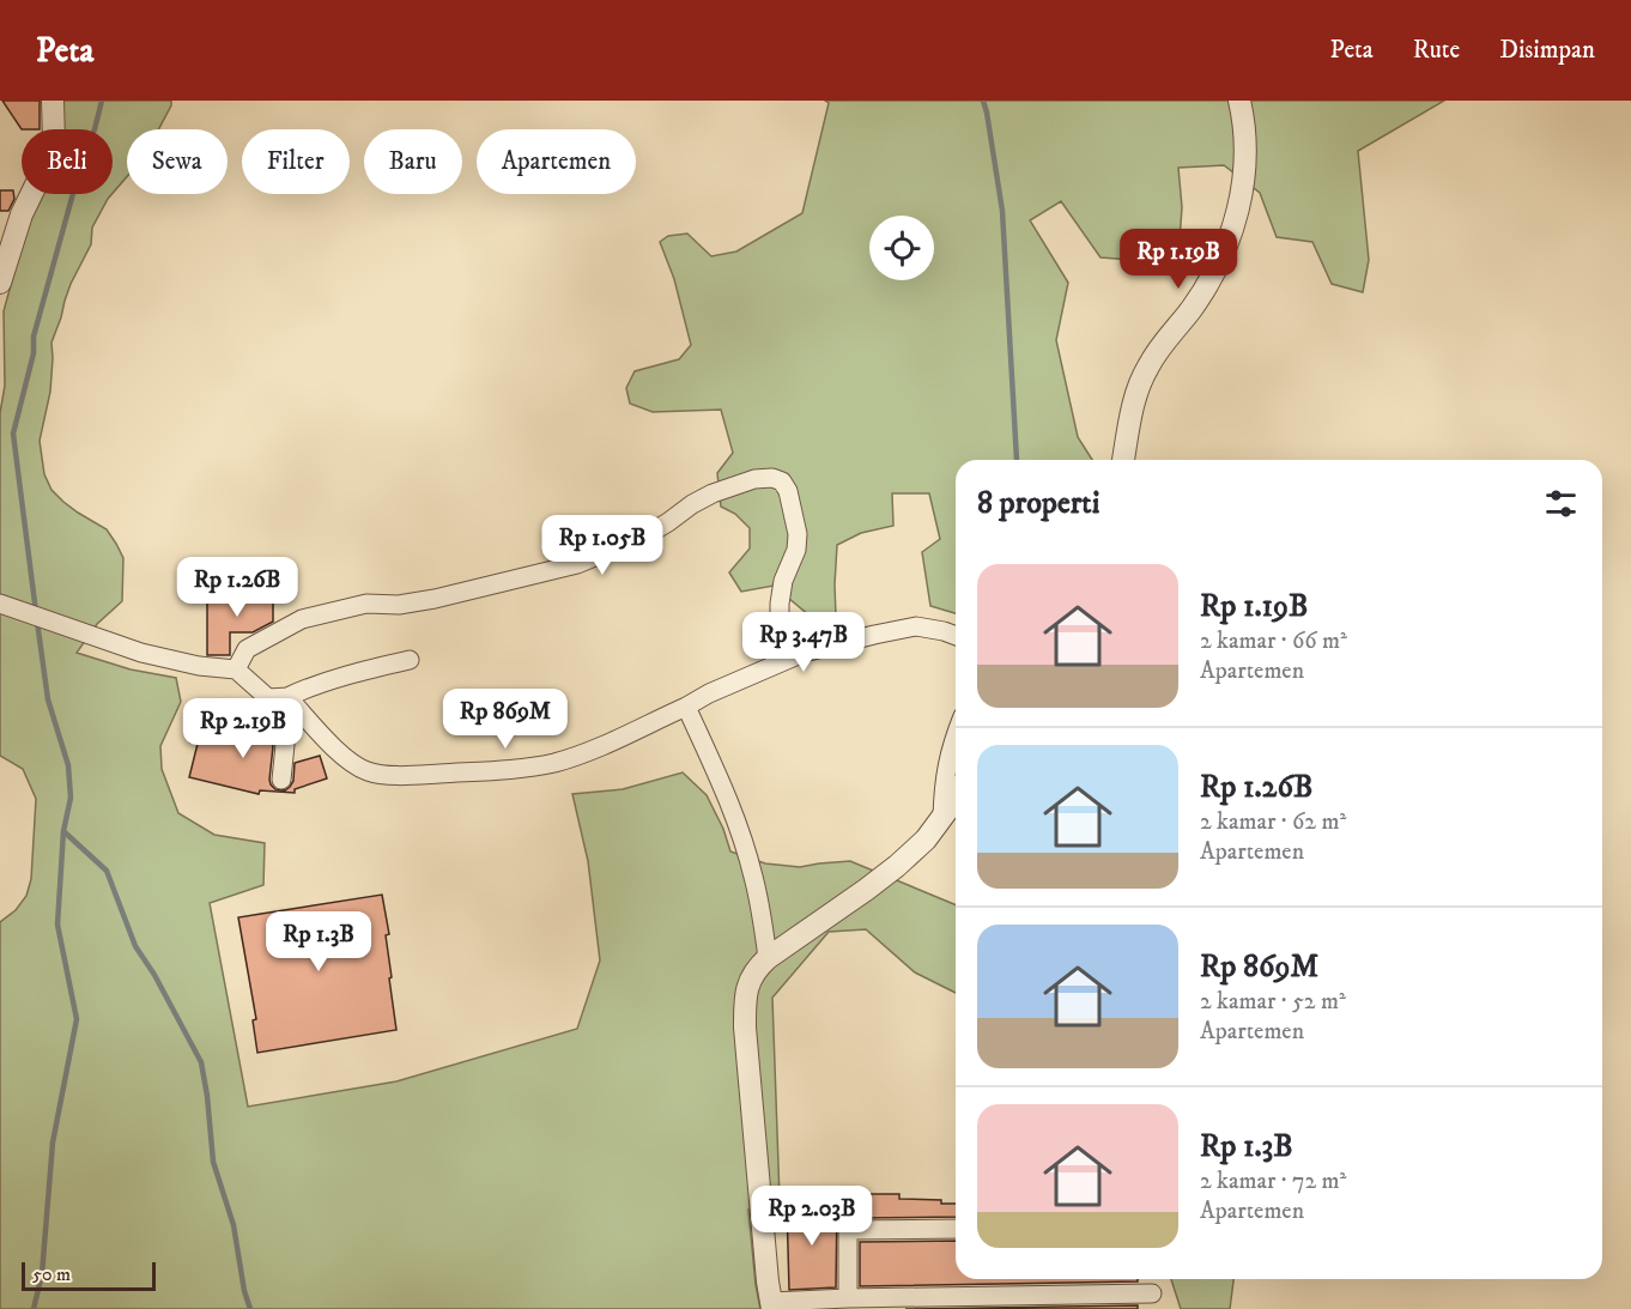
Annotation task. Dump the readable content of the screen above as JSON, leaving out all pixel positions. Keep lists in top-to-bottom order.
{
  "scale_bar": "50 m",
  "page": {
    "header": "Peta",
    "nav": ["Peta", "Rute", "Disimpan"],
    "chip": [
      "Beli",
      "Sewa",
      "Filter",
      "Baru",
      "Apartemen"
    ],
    "price": [
      "Rp 1.19B",
      "Rp 1.05B",
      "Rp 1.26B",
      "Rp 3.47B",
      "Rp 869M",
      "Rp 2.19B",
      "Rp 1.3B",
      "Rp 2.03B"
    ],
    "heading": "8 properti",
    "list": [
      {
        "name": "Rp 1.19B",
        "note": "2 kamar · 66 m² · Apartemen"
      },
      {
        "name": "Rp 1.26B",
        "note": "2 kamar · 62 m² · Apartemen"
      },
      {
        "name": "Rp 869M",
        "note": "2 kamar · 52 m² · Apartemen"
      },
      {
        "name": "Rp 1.3B",
        "note": "2 kamar · 72 m² · Apartemen"
      }
    ],
    "scale": "50 m"
  }
}
